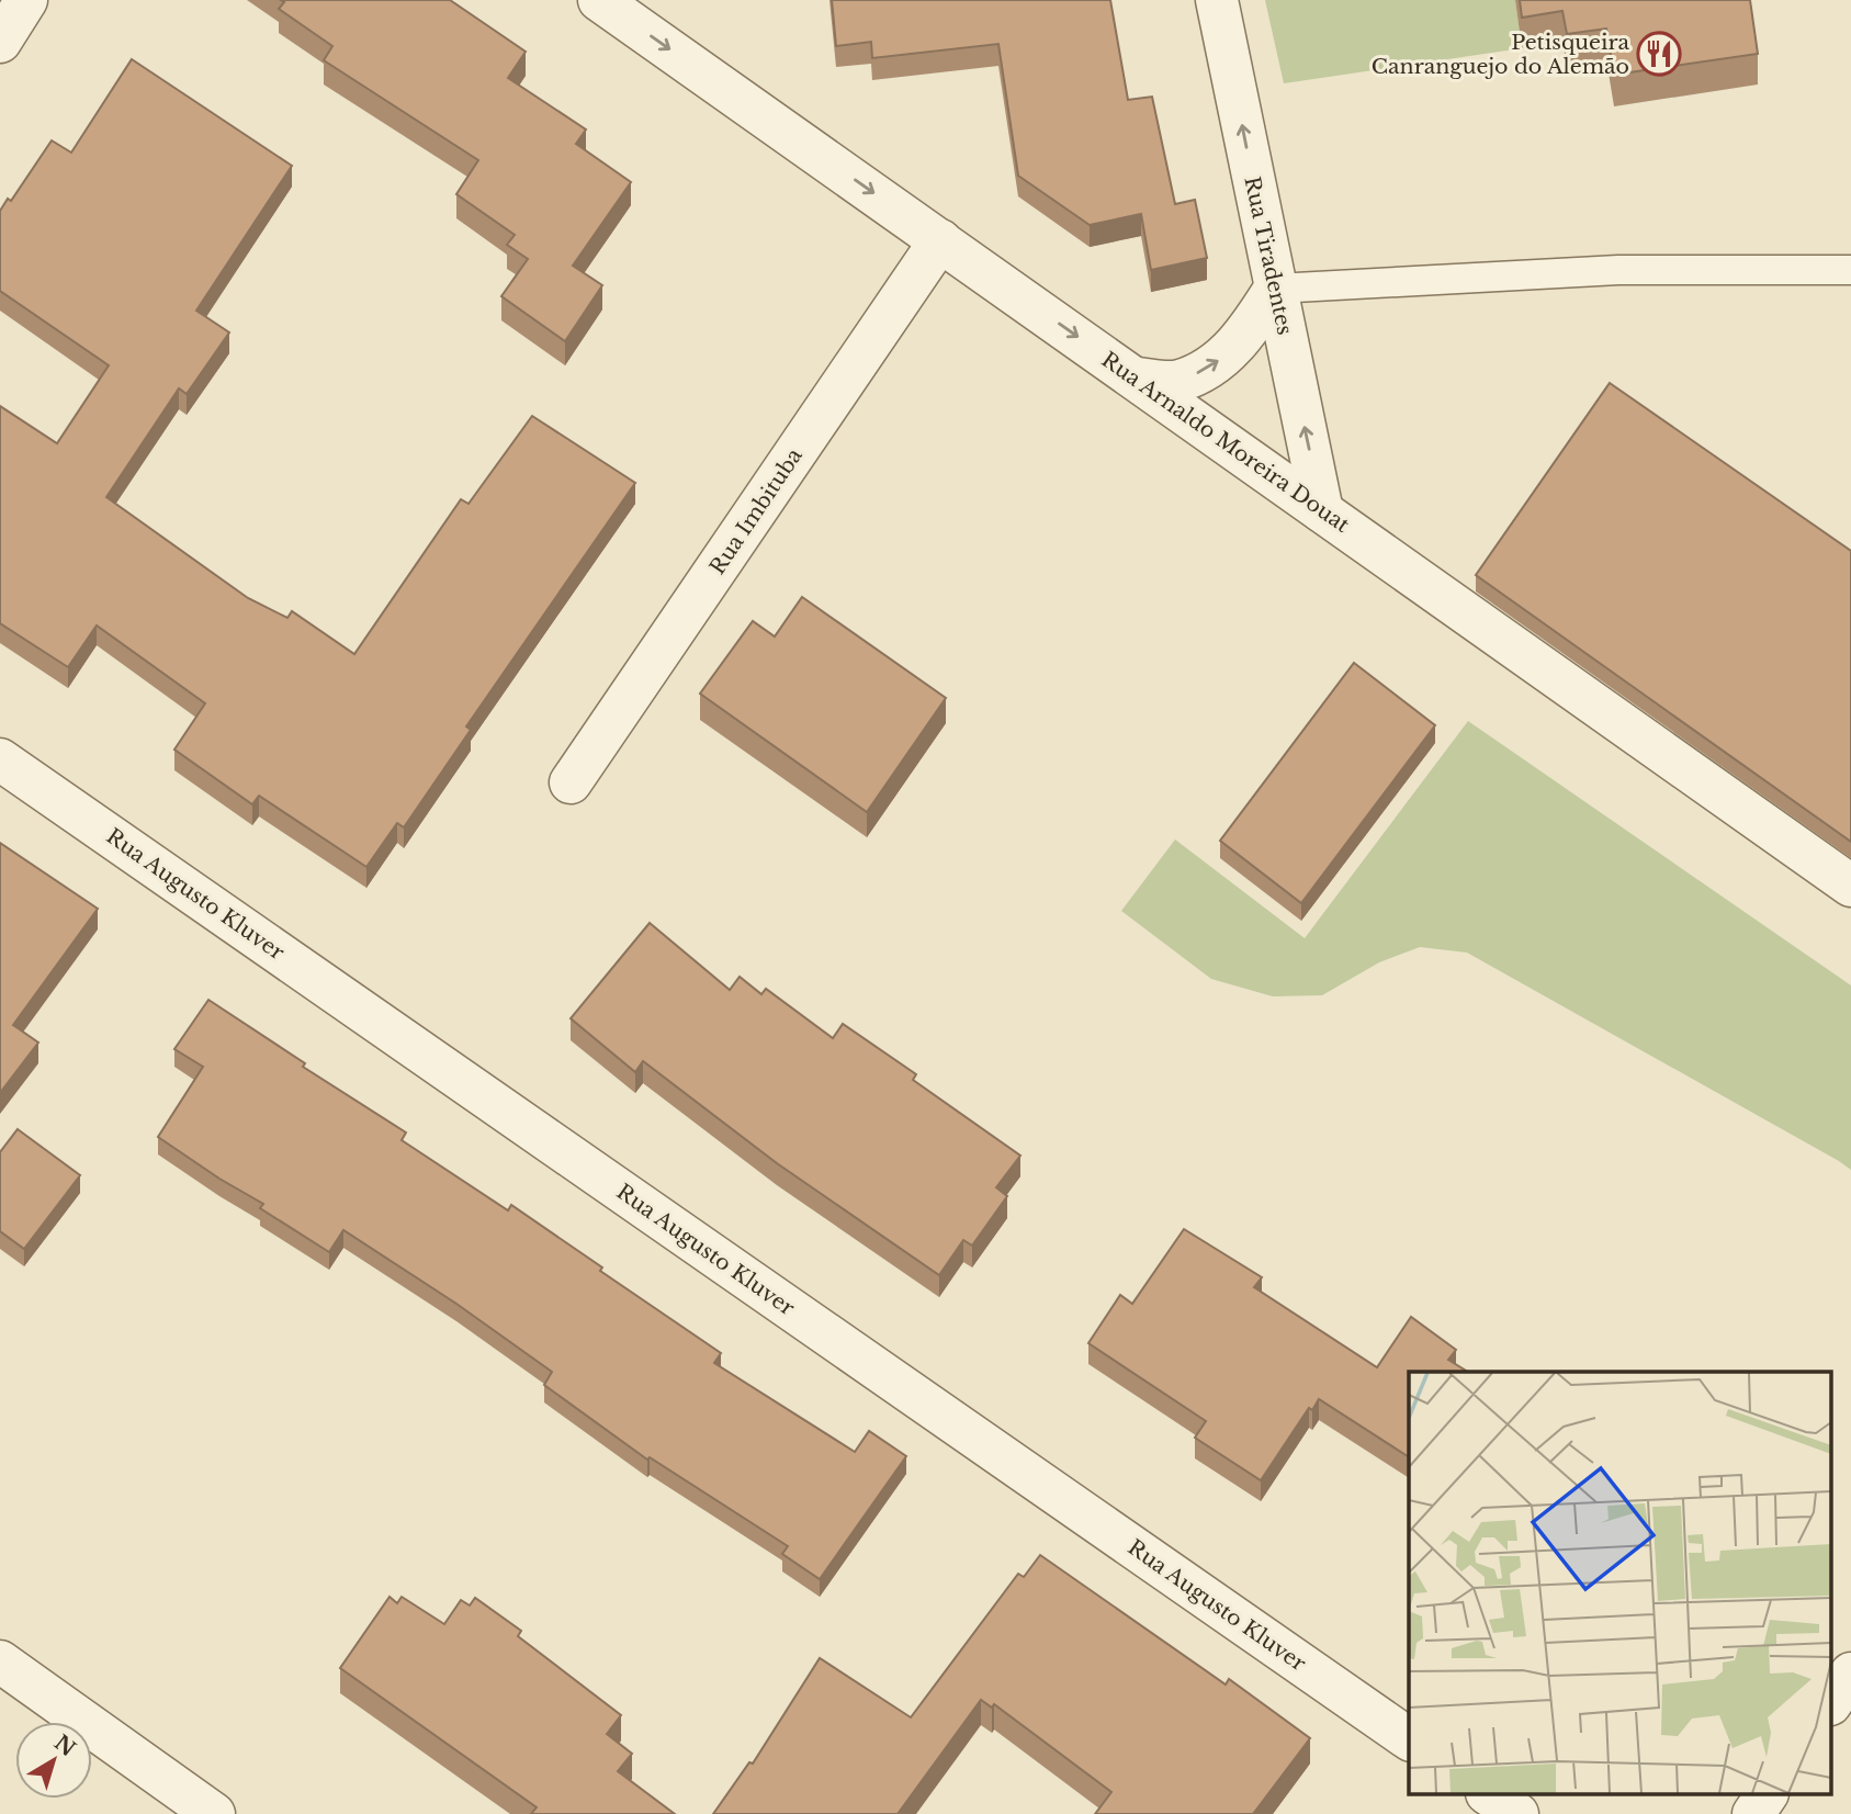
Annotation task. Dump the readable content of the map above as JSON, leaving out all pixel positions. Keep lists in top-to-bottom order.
{
  "streets": {
    "street": [
      "Rua Tiradentes",
      "Rua Arnaldo Moreira Douat",
      "Rua Imbituba",
      "Rua Augusto Kluver"
    ]
  },
  "crossings": [
    ["Rua Tiradentes", "Rua Arnaldo Moreira Douat"],
    ["Rua Arnaldo Moreira Douat", "Rua Imbituba"]
  ],
  "one_way": ["Rua Tiradentes", "Rua Arnaldo Moreira Douat"],
  "places": {
    "restaurant": ["Petisqueira Canranguejo do Alemão"]
  },
  "north": "top right"
}
